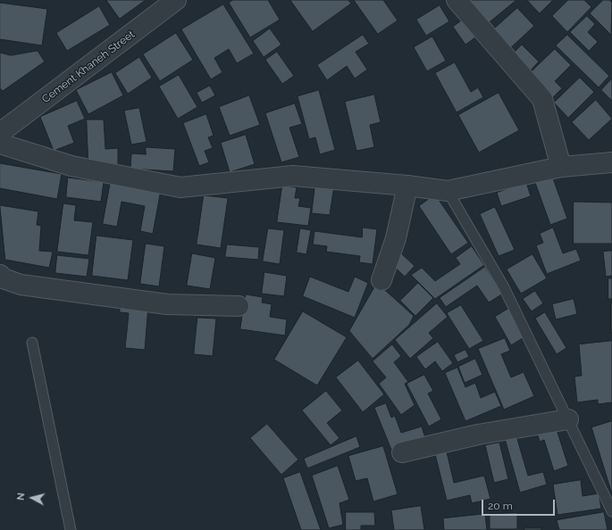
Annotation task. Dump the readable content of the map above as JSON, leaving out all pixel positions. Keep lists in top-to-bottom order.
{
  "streets": {
    "street": ["Cement Khaneh Street"]
  },
  "scale_bar": "20 m",
  "north": "left"
}
